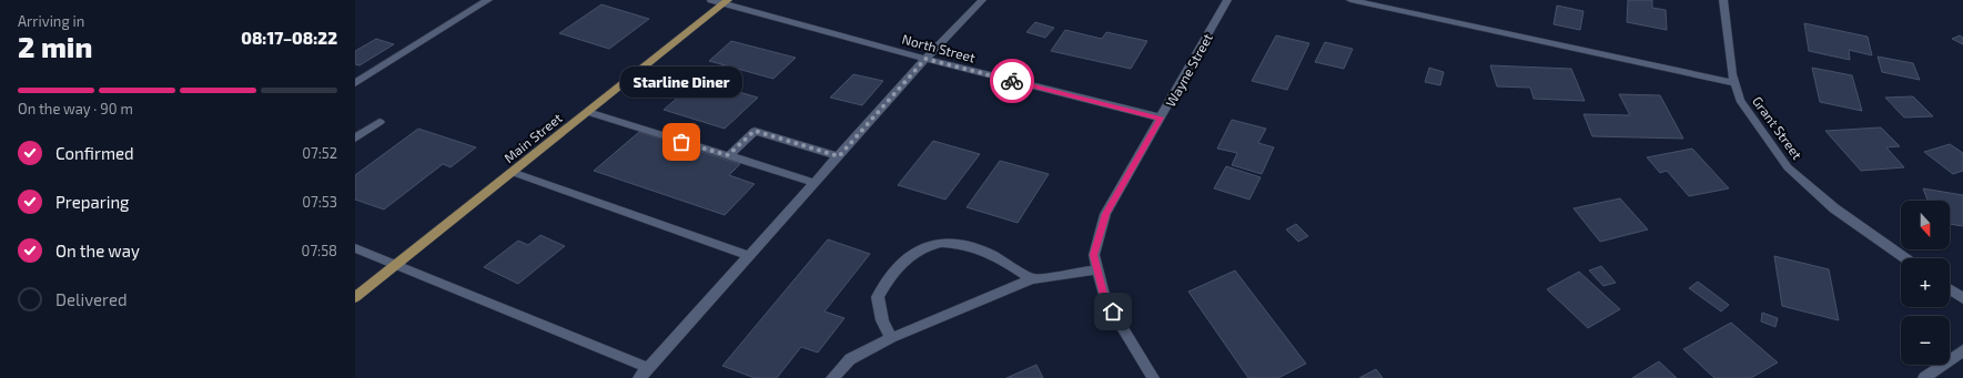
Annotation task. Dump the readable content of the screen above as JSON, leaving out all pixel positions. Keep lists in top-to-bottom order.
{
  "streets": {
    "main road": ["Main Street"],
    "street": ["North Street", "Wayne Street", "Grant Street"]
  },
  "crossings": [
    ["North Street", "Wayne Street"],
    ["North Street", "Main Street"]
  ],
  "places": ["Starline Diner"],
  "north": "bottom",
  "page": {
    "heading": ["2 min", "Arriving in", "08:17–08:22"],
    "bubble": "Starline Diner",
    "bar": "On the way · 90 m",
    "list": [
      ["Confirmed", "07:52"],
      ["Preparing", "07:53"],
      ["On the way", "07:58"],
      "Delivered"
    ],
    "map_buttons": ["+", "−"]
  }
}
